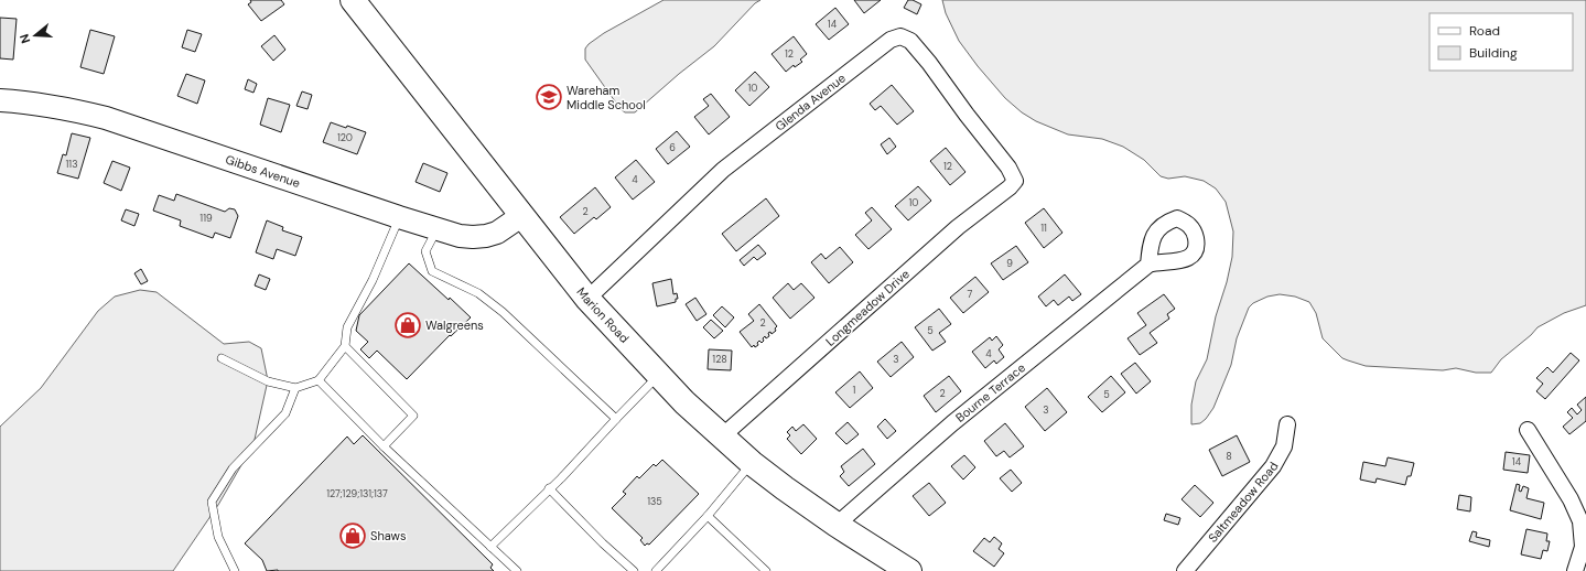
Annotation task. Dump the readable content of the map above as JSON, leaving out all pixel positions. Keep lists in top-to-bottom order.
{
  "streets": {
    "main road": ["Gibbs Avenue", "Marion Road"],
    "street": [
      "Glenda Avenue",
      "Longmeadow Drive",
      "Bourne Terrace",
      "Saltmeadow Road"
    ]
  },
  "crossings": [
    ["Glenda Avenue", "Longmeadow Drive"],
    ["Glenda Avenue", "Marion Road"],
    ["Gibbs Avenue", "Marion Road"],
    ["Longmeadow Drive", "Marion Road"],
    ["Marion Road", "Bourne Terrace"]
  ],
  "places": {
    "school or university": ["Wareham Middle School"],
    "shop": ["Walgreens", "Shaws"]
  },
  "house_numbers": [
    "14",
    "12",
    "10",
    "120",
    "6",
    "113",
    "12",
    "4",
    "10",
    "2",
    "119",
    "11",
    "9",
    "7",
    "2",
    "5",
    "4",
    "128",
    "3",
    "1",
    "2",
    "5",
    "3",
    "8",
    "14",
    "127;129;131;137",
    "135"
  ],
  "legend": ["Road", "Building"],
  "north": "left"
}
